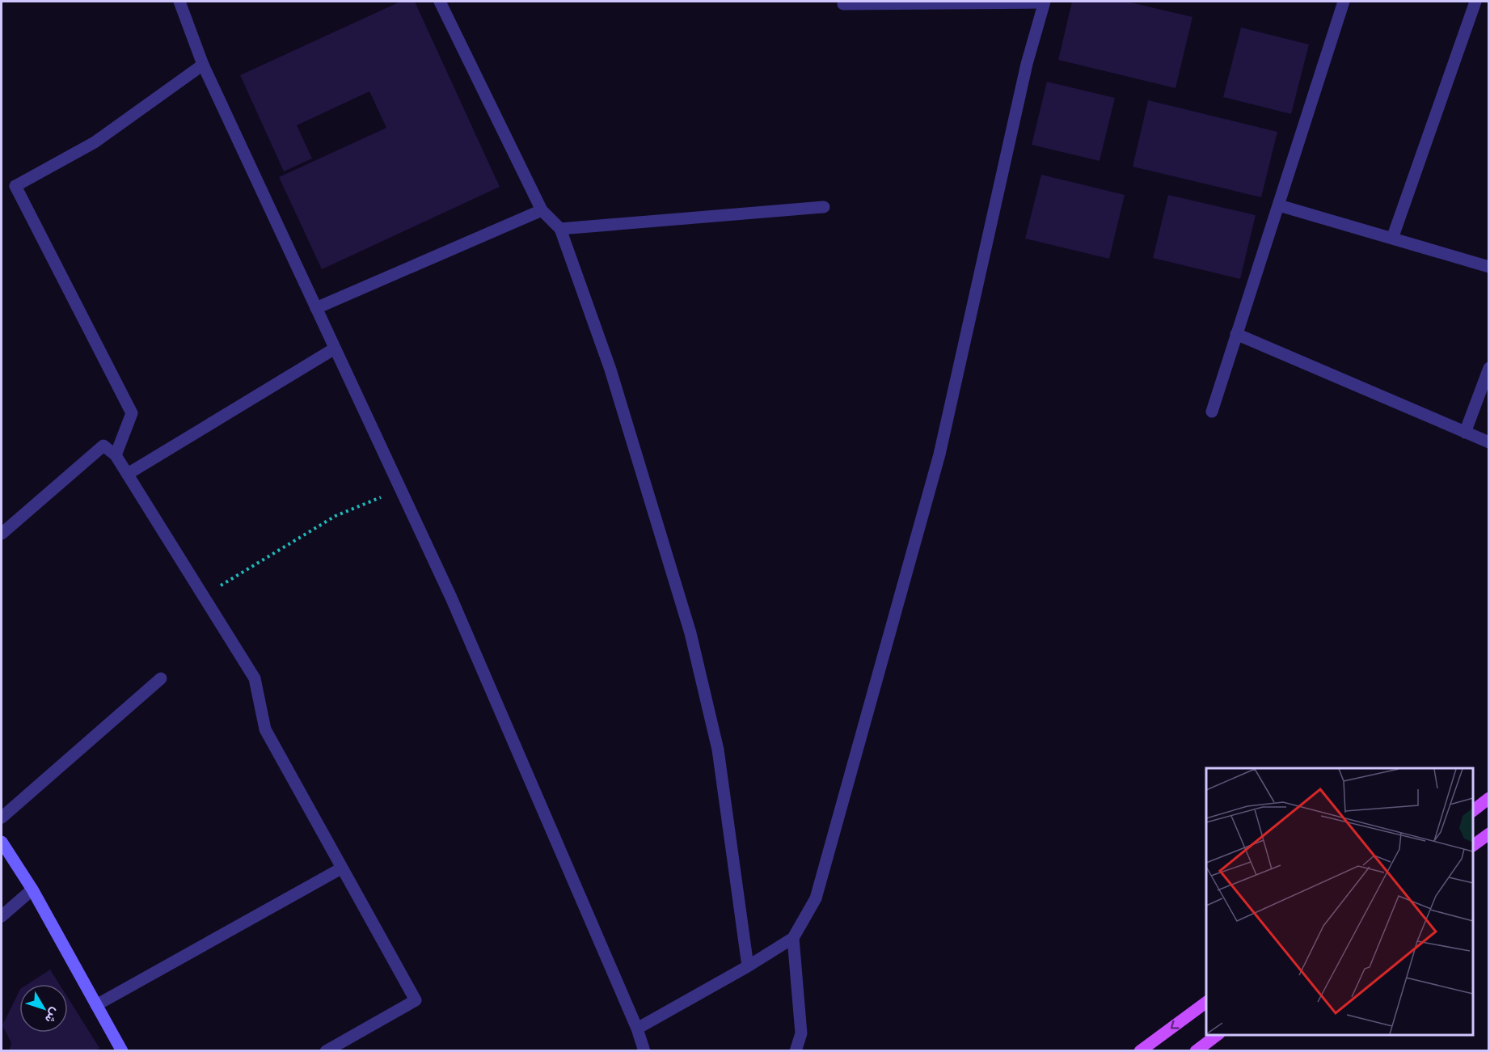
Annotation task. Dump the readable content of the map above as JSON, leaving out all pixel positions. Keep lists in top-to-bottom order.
{
  "north": "bottom right"
}
